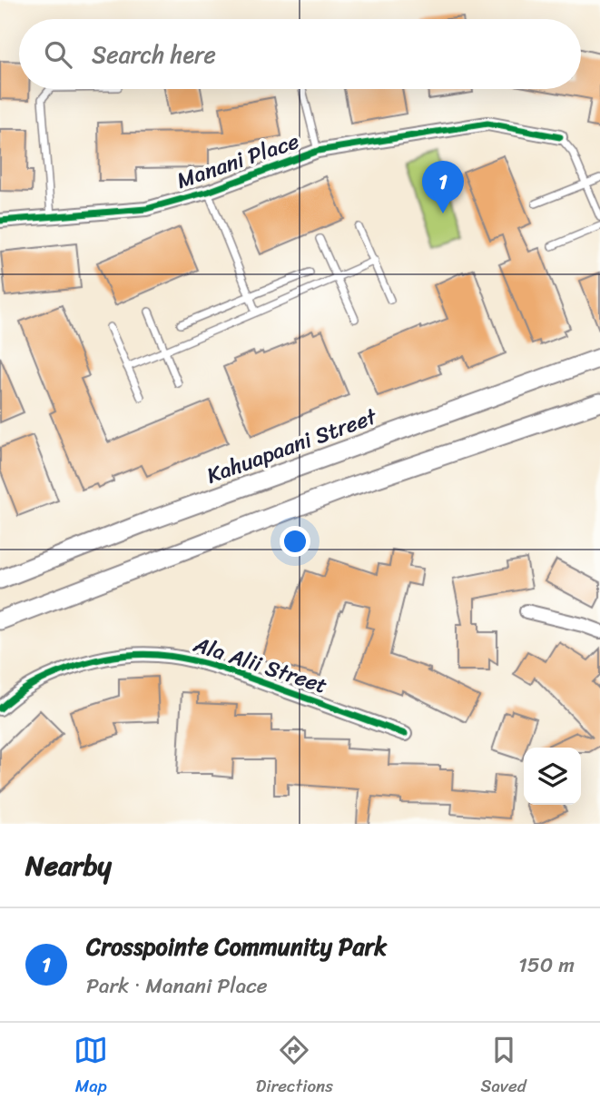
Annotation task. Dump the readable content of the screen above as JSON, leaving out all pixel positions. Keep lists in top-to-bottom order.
{
  "streets": {
    "main road": ["Kahuapaani Street"],
    "street": ["Manani Place", "Ala Alii Street"]
  },
  "page": {
    "search": "Search here",
    "pins": "1",
    "heading": "Nearby",
    "list": [
      {
        "mark": "1",
        "name": "Crosspointe Community Park",
        "note": "Park · Manani Place",
        "value": "150 m"
      }
    ],
    "nav": ["Map", "Directions", "Saved"]
  }
}
